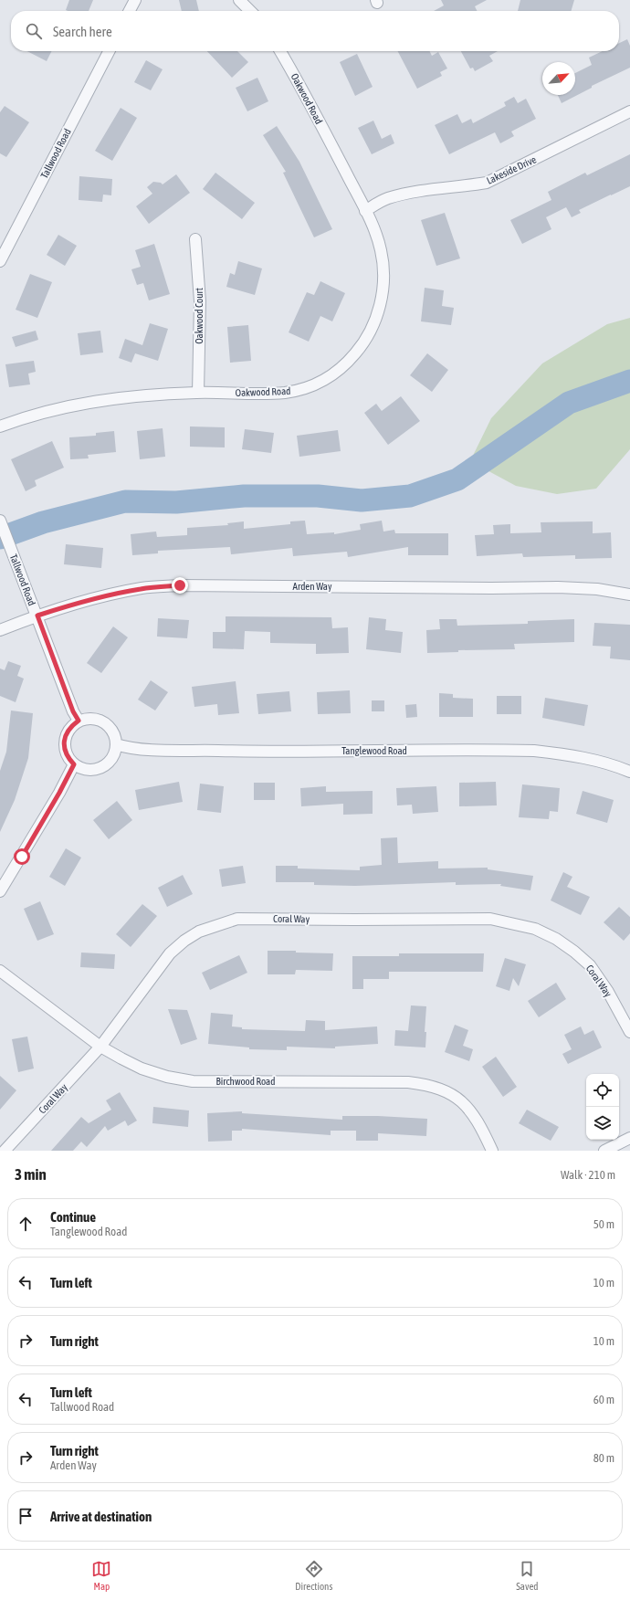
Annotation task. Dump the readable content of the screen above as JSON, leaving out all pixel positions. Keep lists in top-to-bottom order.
{
  "streets": {
    "street": [
      "Oakwood Road",
      "Tallwood Road",
      "Lakeside Drive",
      "Oakwood Court",
      "Arden Way",
      "Tanglewood Road",
      "Coral Way",
      "Birchwood Road"
    ]
  },
  "crossings": [
    ["Oakwood Road", "Lakeside Drive"],
    ["Oakwood Road", "Oakwood Court"],
    ["Tallwood Road", "Arden Way"],
    ["Tallwood Road", "Tanglewood Road"],
    ["Coral Way", "Birchwood Road"]
  ],
  "north": "top right",
  "page": {
    "search": "Search here",
    "heading": ["3 min", "Walk · 210 m"],
    "list": [
      ["Continue", "Tanglewood Road", "50 m"],
      ["Turn left", "10 m"],
      ["Turn right", "10 m"],
      ["Turn left", "Tallwood Road", "60 m"],
      ["Turn right", "Arden Way", "80 m"],
      "Arrive at destination"
    ],
    "nav": ["Map", "Directions", "Saved"]
  }
}
